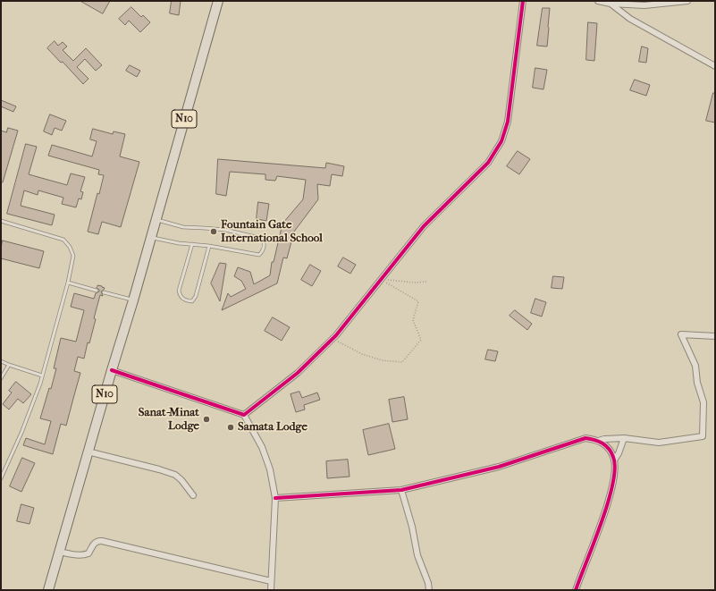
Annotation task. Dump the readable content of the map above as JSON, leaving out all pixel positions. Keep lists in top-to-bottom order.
{
  "streets": {
    "highway": ["N10"]
  },
  "places": ["Fountain Gate International School", "Sanat-Minat Lodge", "Samata Lodge"]
}
